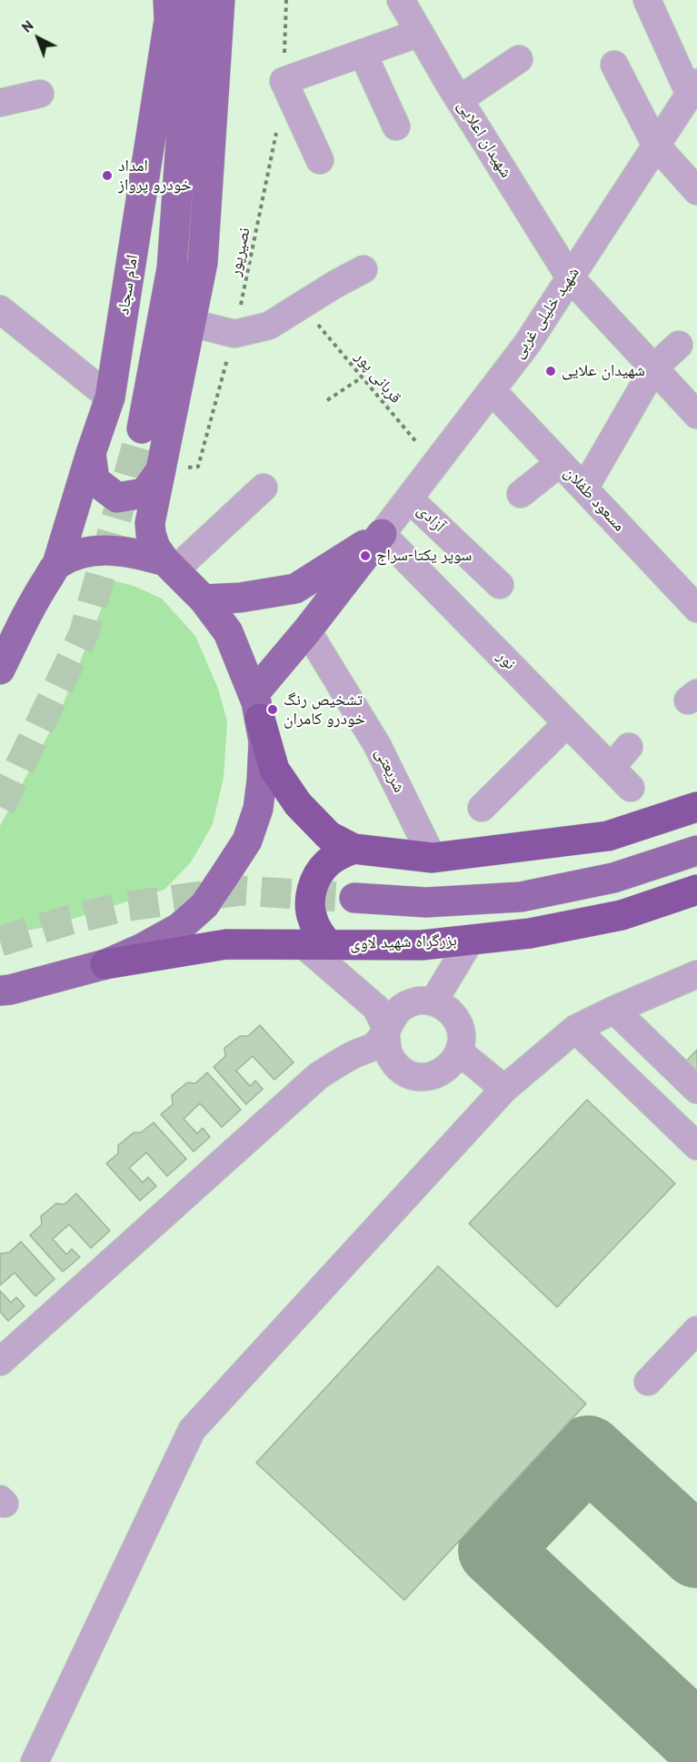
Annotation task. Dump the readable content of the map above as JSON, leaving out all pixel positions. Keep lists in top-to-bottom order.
{
  "streets": {
    "highway": ["بزرگراه شهید لاوی"],
    "main road": ["امام سجاد"],
    "street": [
      "شهیدان اعلایی",
      "شهید خلیلی غربی",
      "مسعود طفلان",
      "آزادی",
      "نور",
      "شریعتی"
    ],
    "path": ["نصیرپور", "قربانی پور"]
  },
  "crossings": [
    ["شهیدان اعلایی", "شهید خلیلی غربی"],
    ["شهید خلیلی غربی", "قربانی پور"],
    ["شهید خلیلی غربی", "مسعود طفلان"],
    ["شهید خلیلی غربی", "آزادی"],
    ["شهید خلیلی غربی", "نور"]
  ],
  "places": [
    "امداد خودرو پرواز",
    "شهیدان علایی",
    "سوپر یکتا-سراج",
    "تشخیص رنگ خودرو کامران"
  ],
  "north": "top left"
}
